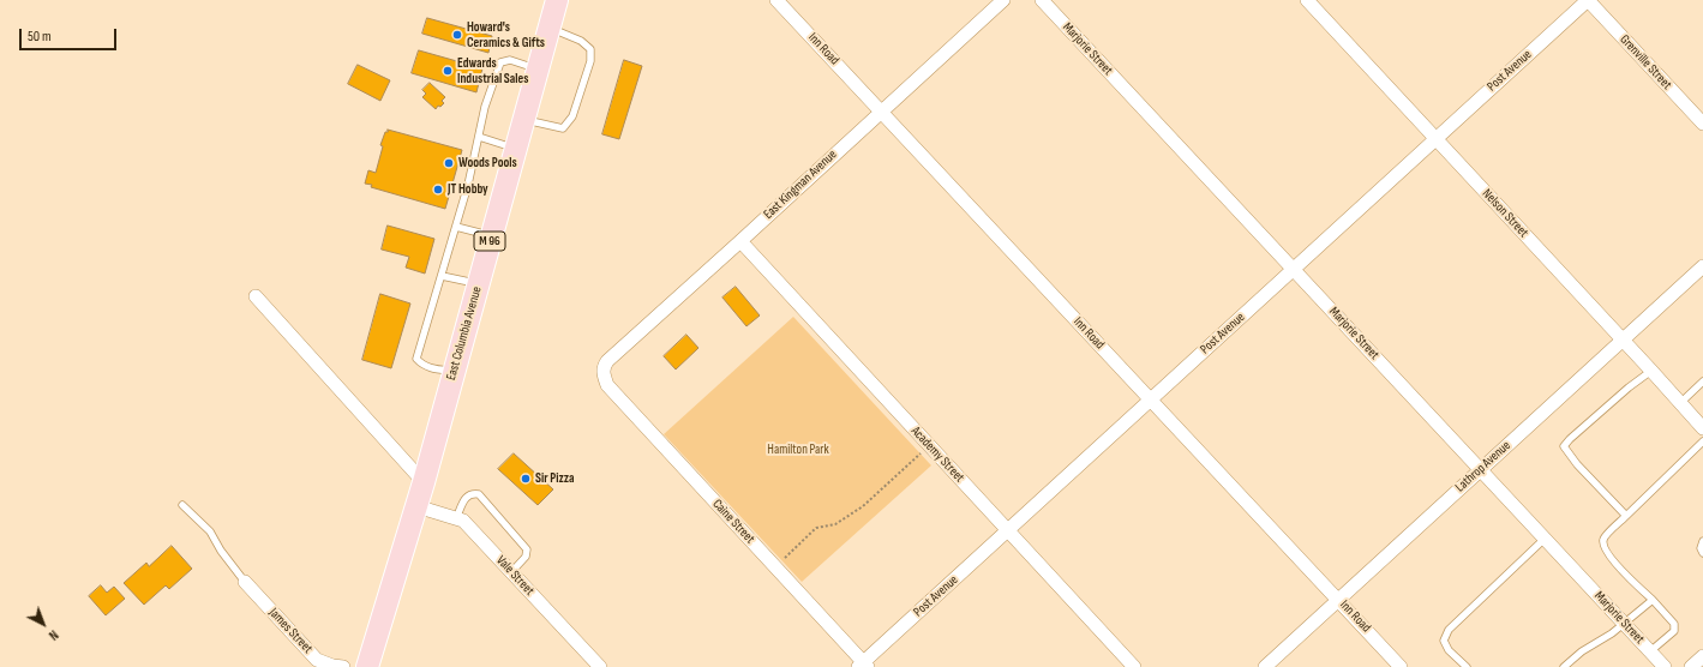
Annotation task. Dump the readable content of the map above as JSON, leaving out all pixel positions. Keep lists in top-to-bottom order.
{
  "streets": {
    "main road": ["M 96", "East Columbia Avenue"],
    "street": [
      "Inn Road",
      "Marjorie Street",
      "Grenville Street",
      "Post Avenue",
      "East Kingman Avenue",
      "Nelson Street",
      "Academy Street",
      "Lathrop Avenue",
      "Caine Street",
      "Vale Street",
      "James Street"
    ]
  },
  "crossings": [
    ["Inn Road", "Post Avenue"],
    ["Inn Road", "East Kingman Avenue"],
    ["Inn Road", "Lathrop Avenue"],
    ["Marjorie Street", "Post Avenue"],
    ["Marjorie Street", "Lathrop Avenue"],
    ["Grenville Street", "Post Avenue"],
    ["Post Avenue", "Nelson Street"],
    ["Post Avenue", "Academy Street"],
    ["Post Avenue", "Caine Street"],
    ["East Kingman Avenue", "Academy Street"],
    ["East Kingman Avenue", "Caine Street"],
    ["Nelson Street", "Lathrop Avenue"],
    ["East Columbia Avenue", "Vale Street"]
  ],
  "parks": ["Hamilton Park"],
  "places": [
    "Howard's Ceramics & Gifts",
    "Edwards Industrial Sales",
    "Woods Pools",
    "JT Hobby",
    "Sir Pizza"
  ],
  "scale_bar": "50 m",
  "north": "bottom right"
}
